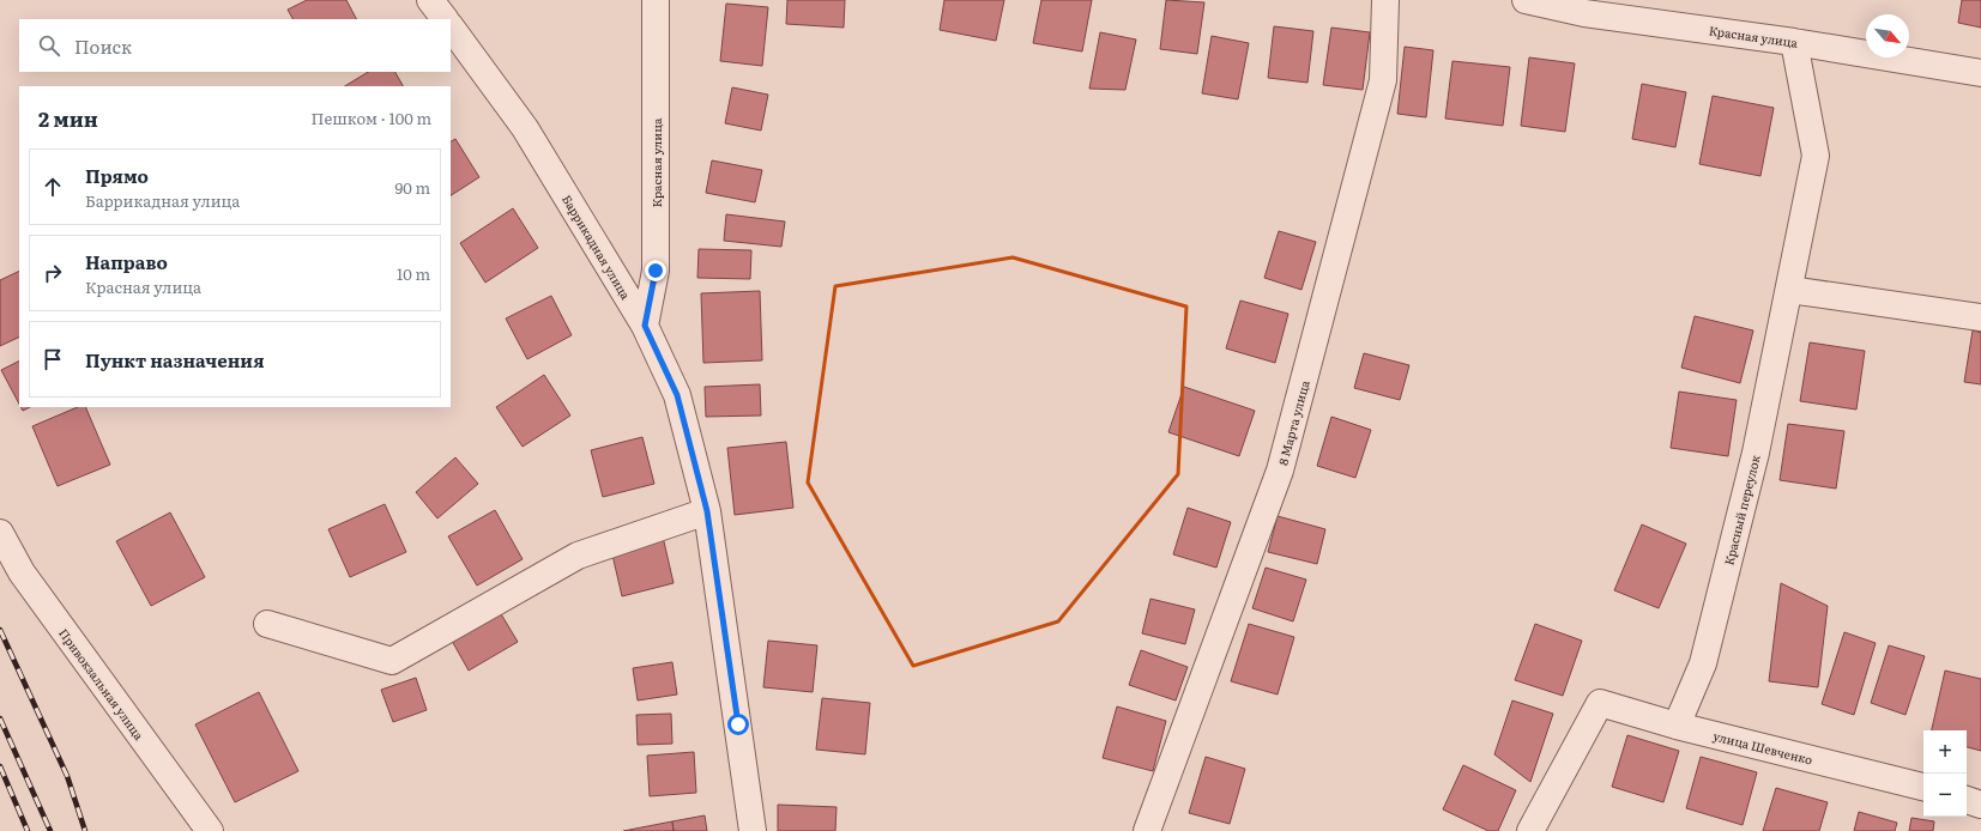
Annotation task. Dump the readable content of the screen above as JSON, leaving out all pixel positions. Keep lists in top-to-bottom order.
{
  "streets": {
    "street": [
      "Красная улица",
      "Баррикадная улица",
      "8 Марта улица",
      "Красный переулок",
      "Привокзальная улица",
      "улица Шевченко"
    ]
  },
  "crossings": [
    ["Красная улица", "Баррикадная улица"],
    ["Красная улица", "Красный переулок"],
    ["Красный переулок", "улица Шевченко"]
  ],
  "north": "bottom right",
  "page": {
    "search": "Поиск",
    "heading": ["2 мин", "Пешком · 100 m"],
    "list": [
      ["Прямо", "Баррикадная улица", "90 m"],
      ["Направо", "Красная улица", "10 m"],
      "Пункт назначения"
    ],
    "map_buttons": ["+", "−"]
  }
}
